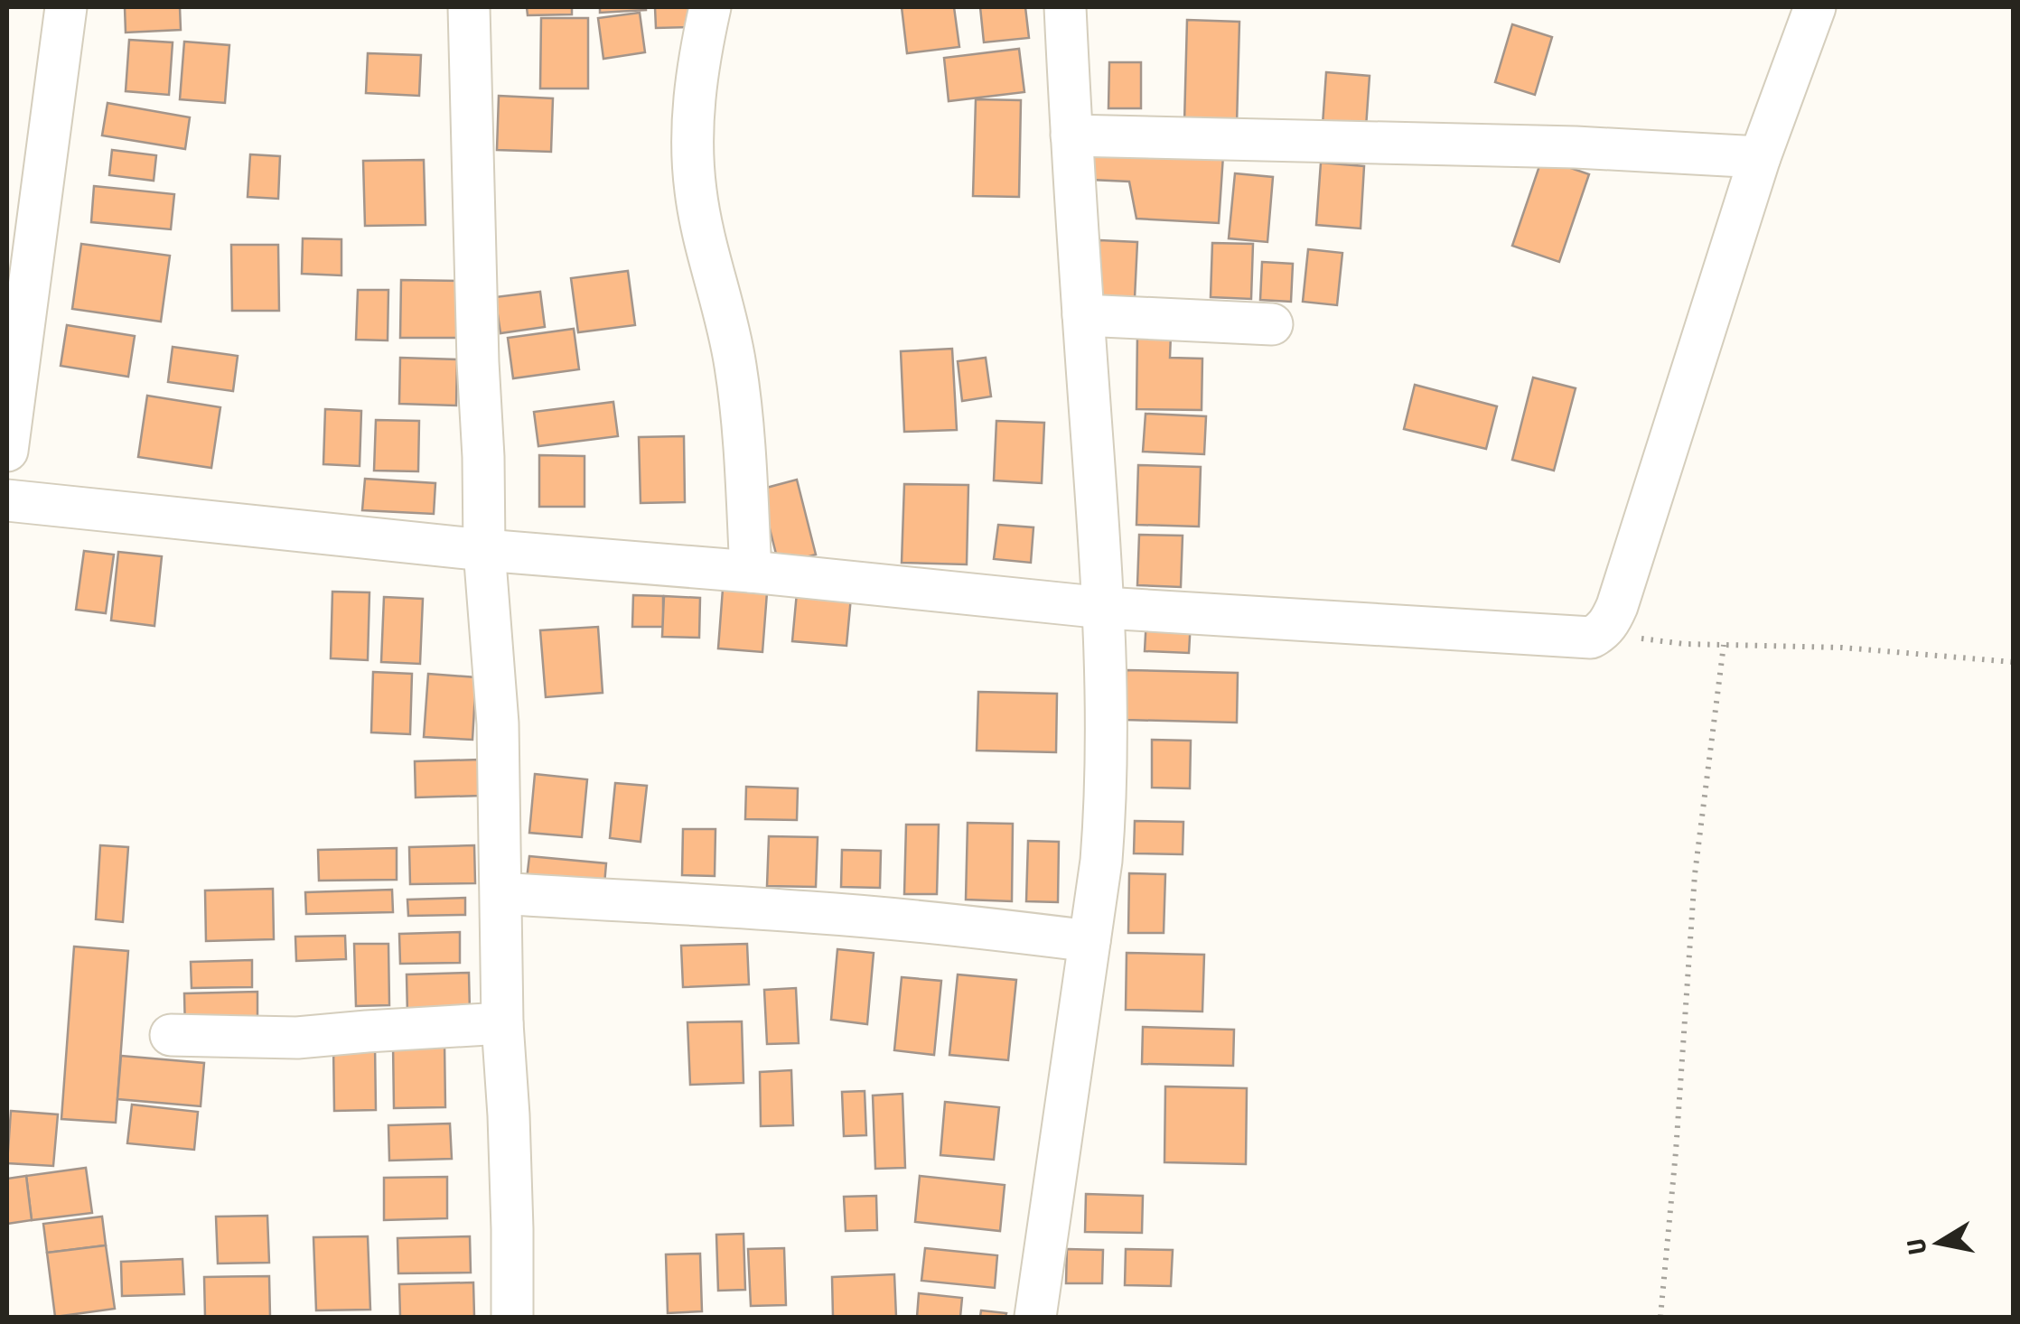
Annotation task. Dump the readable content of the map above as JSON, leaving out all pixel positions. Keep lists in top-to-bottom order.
{
  "north": "left"
}
